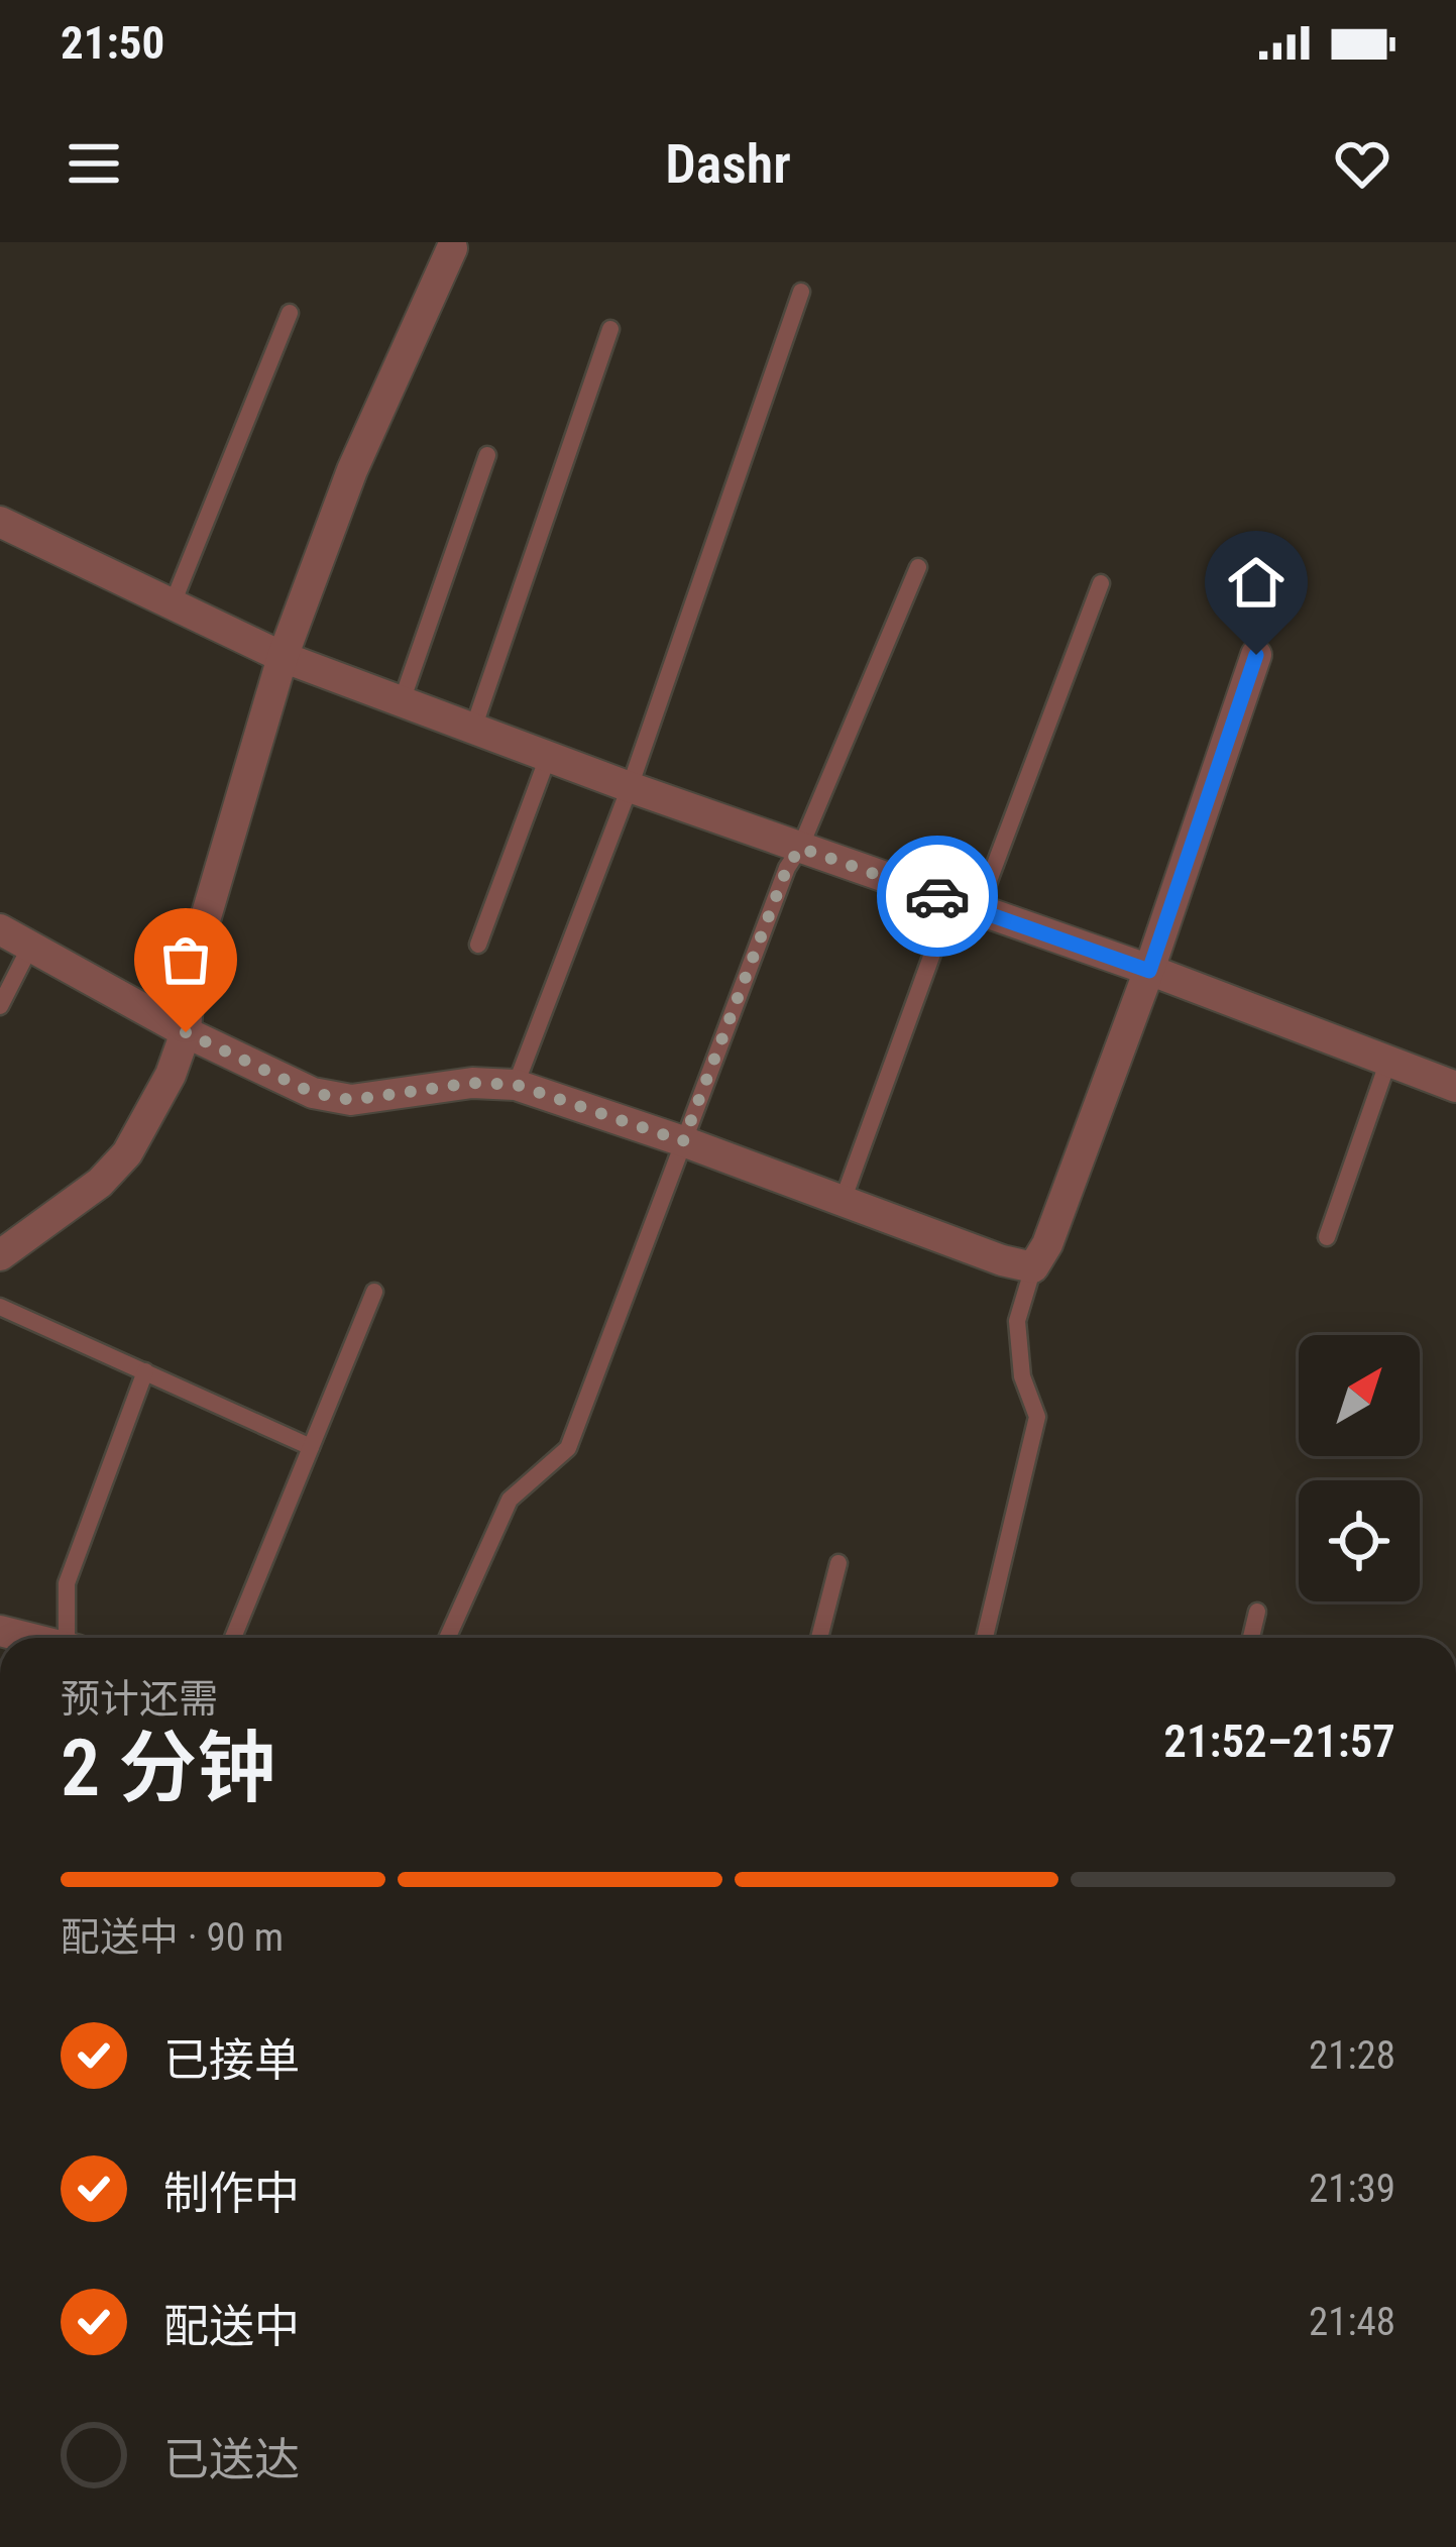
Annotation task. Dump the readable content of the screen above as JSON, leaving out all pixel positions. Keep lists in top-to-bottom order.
{
  "north": "top right",
  "page": {
    "status": "21:50",
    "header": "Dashr",
    "heading": ["2 分钟", "预计还需", "21:52–21:57"],
    "bar": "配送中 · 90 m",
    "list": [
      ["已接单", "21:28"],
      ["制作中", "21:39"],
      ["配送中", "21:48"],
      "已送达"
    ]
  }
}
